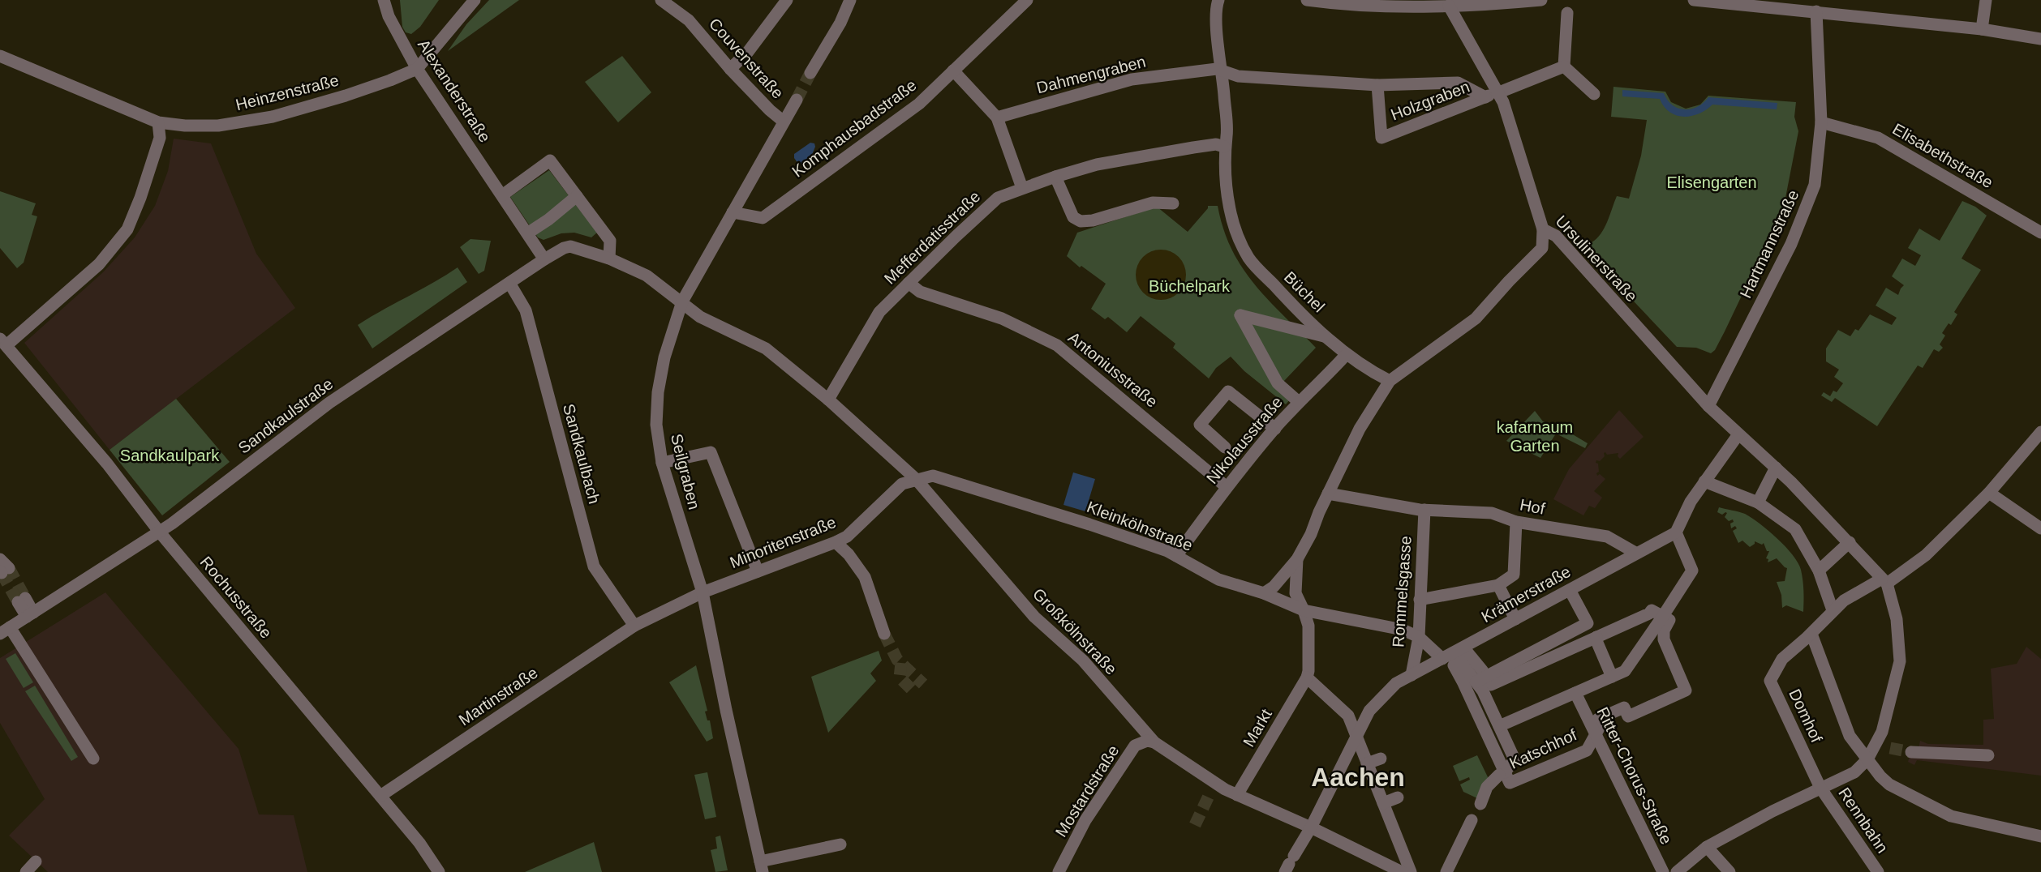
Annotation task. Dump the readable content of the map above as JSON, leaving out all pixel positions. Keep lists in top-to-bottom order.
{
  "streets": {
    "street": [
      "Couvenstraße",
      "Dahmengraben",
      "Alexanderstraße",
      "Heinzenstraße",
      "Holzgraben",
      "Komphausbadstraße",
      "Elisabethstraße",
      "Mefferdatisstraße",
      "Hartmannstraße",
      "Ursulinerstraße",
      "Büchel",
      "Antoniusstraße",
      "Sandkaulstraße",
      "Nikolausstraße",
      "Sandkaulbach",
      "Seilgraben",
      "Hof",
      "Kleinkölnstraße",
      "Minoritenstraße",
      "Rommelsgasse",
      "Krämerstraße",
      "Rochusstraße",
      "Großkölnstraße",
      "Martinstraße",
      "Domhof",
      "Markt",
      "Katschhof",
      "Ritter-Chorus-Straße",
      "Mostardstraße",
      "Rennbahn"
    ]
  },
  "crossings": [
    ["Dahmengraben", "Holzgraben"],
    ["Dahmengraben", "Büchel"],
    ["Alexanderstraße", "Heinzenstraße"],
    ["Alexanderstraße", "Sandkaulstraße"],
    ["Heinzenstraße", "Rochusstraße"],
    ["Holzgraben", "Büchel"],
    ["Elisabethstraße", "Hartmannstraße"],
    ["Mefferdatisstraße", "Büchel"],
    ["Mefferdatisstraße", "Antoniusstraße"],
    ["Mefferdatisstraße", "Großkölnstraße"],
    ["Hartmannstraße", "Ursulinerstraße"],
    ["Ursulinerstraße", "Domhof"],
    ["Büchel", "Nikolausstraße"],
    ["Antoniusstraße", "Nikolausstraße"],
    ["Sandkaulstraße", "Sandkaulbach"],
    ["Sandkaulstraße", "Rochusstraße"],
    ["Nikolausstraße", "Kleinkölnstraße"],
    ["Sandkaulbach", "Martinstraße"],
    ["Seilgraben", "Minoritenstraße"],
    ["Seilgraben", "Großkölnstraße"],
    ["Hof", "Rommelsgasse"],
    ["Hof", "Krämerstraße"],
    ["Kleinkölnstraße", "Minoritenstraße"],
    ["Kleinkölnstraße", "Großkölnstraße"],
    ["Minoritenstraße", "Großkölnstraße"],
    ["Rommelsgasse", "Krämerstraße"],
    ["Krämerstraße", "Katschhof"],
    ["Rochusstraße", "Martinstraße"],
    ["Großkölnstraße", "Markt"],
    ["Großkölnstraße", "Mostardstraße"],
    ["Domhof", "Rennbahn"],
    ["Katschhof", "Ritter-Chorus-Straße"]
  ],
  "districts": ["Aachen"],
  "parks": [
    "Elisengarten",
    "Büchelpark",
    "kafarnaum Garten",
    "Sandkaulpark"
  ]
}
